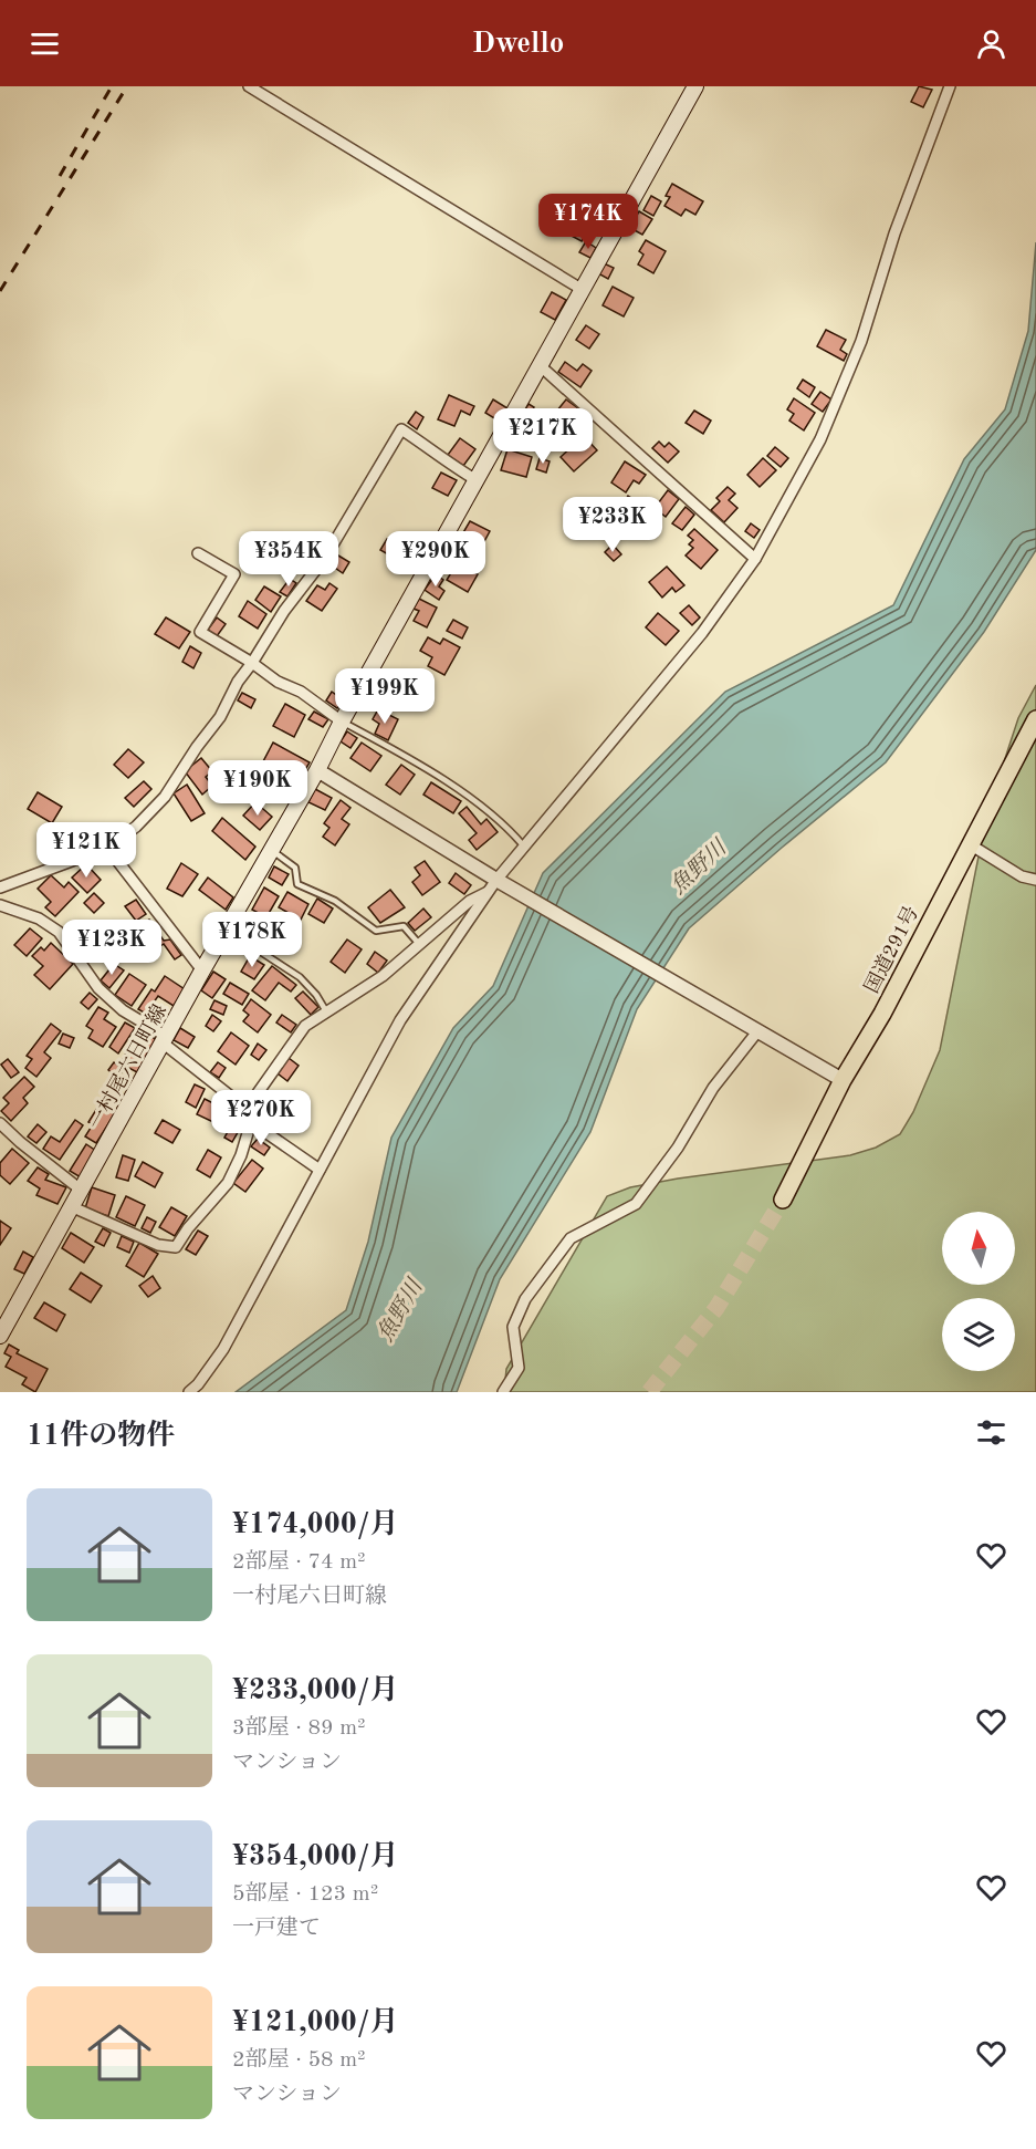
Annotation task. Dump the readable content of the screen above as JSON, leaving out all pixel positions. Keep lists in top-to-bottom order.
{
  "streets": {
    "highway": ["国道291号"],
    "main road": ["一村尾六日町線"]
  },
  "water": ["魚野川"],
  "north": "top",
  "page": {
    "header": "Dwello",
    "price": [
      "¥174K",
      "¥217K",
      "¥233K",
      "¥354K",
      "¥290K",
      "¥199K",
      "¥190K",
      "¥121K",
      "¥178K",
      "¥123K",
      "¥270K"
    ],
    "heading": "11件の物件",
    "list": [
      {
        "name": "¥174,000/月",
        "note": "2部屋 · 74 m² · 一村尾六日町線"
      },
      {
        "name": "¥233,000/月",
        "note": "3部屋 · 89 m² · マンション"
      },
      {
        "name": "¥354,000/月",
        "note": "5部屋 · 123 m² · 一戸建て"
      },
      {
        "name": "¥121,000/月",
        "note": "2部屋 · 58 m² · マンション"
      }
    ]
  }
}
